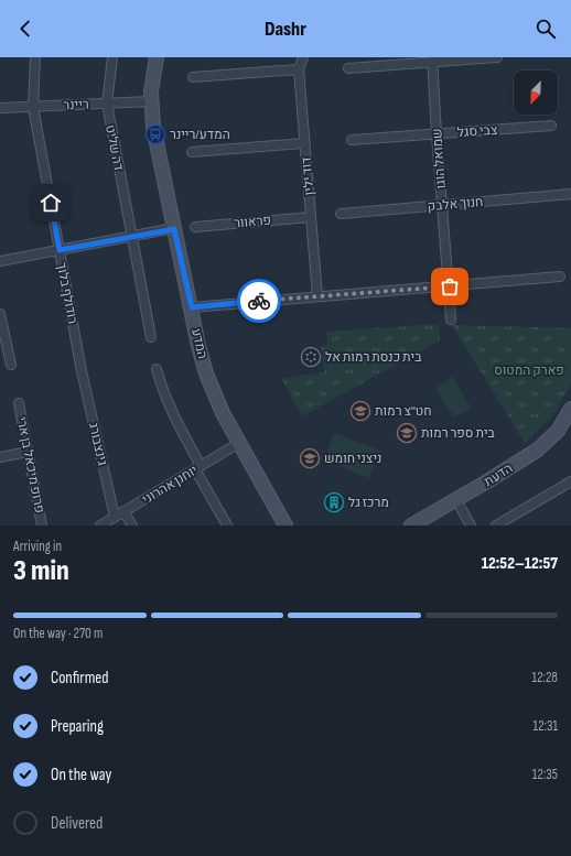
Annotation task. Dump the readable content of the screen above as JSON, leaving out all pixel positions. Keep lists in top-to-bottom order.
{
  "streets": {
    "street": [
      "ריינר",
      "צבי סגל",
      "דה שליט",
      "שמואל הוגו",
      "דוד ילין",
      "חנוך אלבק",
      "פראוור",
      "רודולף בלוך",
      "המדע",
      "גינצבורג",
      "פרופ מיכאל בן ארי",
      "הדעת",
      "יוחנן אהרוני"
    ]
  },
  "crossings": [
    ["ריינר", "דה שליט"],
    ["ריינר", "רודולף בלוך"],
    ["ריינר", "המדע"],
    ["צבי סגל", "שמואל הוגו"],
    ["שמואל הוגו", "חנוך אלבק"],
    ["דוד ילין", "פראוור"],
    ["רודולף בלוך", "גינצבורג"],
    ["המדע", "יוחנן אהרוני"],
    ["גינצבורג", "יוחנן אהרוני"]
  ],
  "parks": ["פארק המטוס"],
  "places": {
    "bus stop": ["המדע/ריינר"],
    "synagogue": ["בית כנסת רמות אל"],
    "school or university": ["חט''צ רמות", "בית ספר רמות", "ניצני חומש"],
    "building": ["מרכז גל"]
  },
  "north": "bottom left",
  "page": {
    "header": "Dashr",
    "heading": ["3 min", "Arriving in", "12:52–12:57"],
    "bar": "On the way · 270 m",
    "list": [
      ["Confirmed", "12:28"],
      ["Preparing", "12:31"],
      ["On the way", "12:35"],
      "Delivered"
    ]
  }
}
